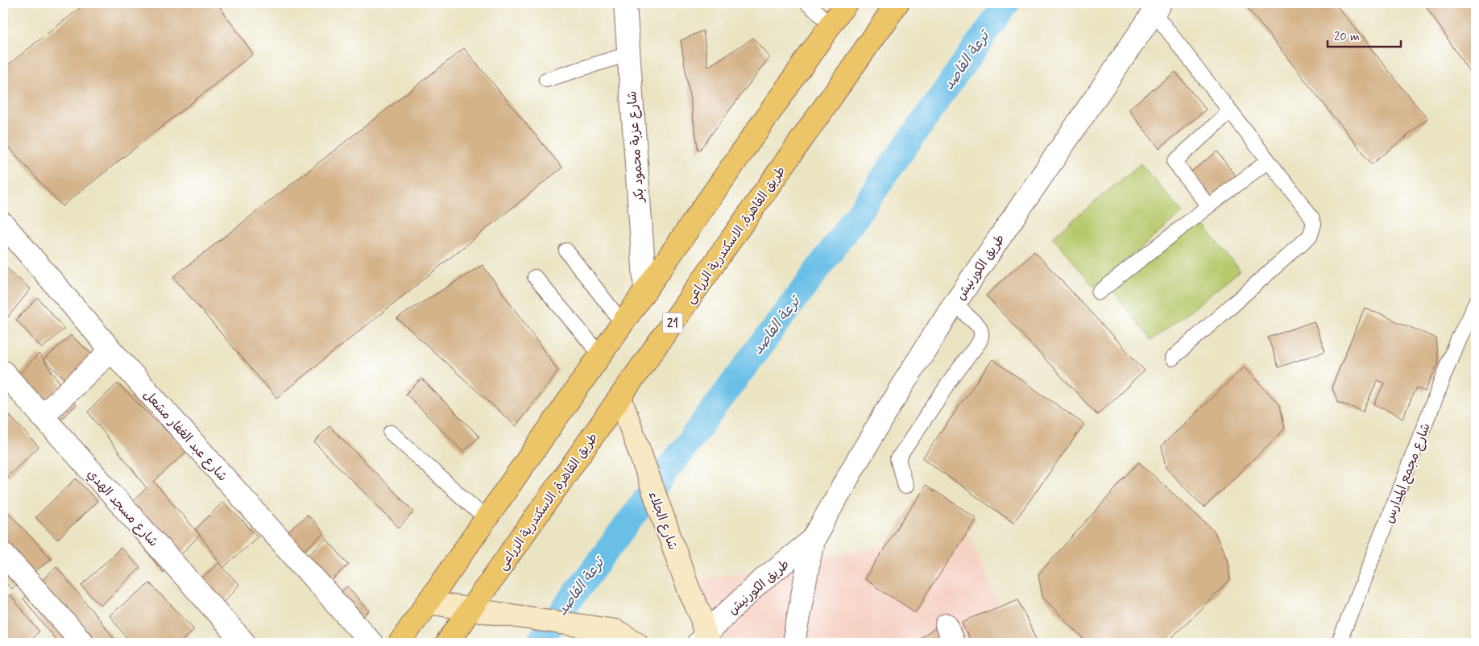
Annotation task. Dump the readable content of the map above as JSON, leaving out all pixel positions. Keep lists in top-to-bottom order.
{
  "streets": {
    "highway": ["طريق القاهرة, الاسكندرية الزراعى", "21"],
    "main road": ["شارع الجلاء"],
    "street": [
      "شارع عزبة محمود بكر",
      "طريق الكورنيش",
      "شارع عبد الغفار مشعل",
      "شارع مسجد الهدي"
    ],
    "lane": ["شارع مجمع المدارس"]
  },
  "crossings": [
    ["طريق القاهرة, الاسكندرية الزراعى", "شارع الجلاء"],
    ["طريق الكورنيش", "شارع الجلاء"]
  ],
  "water": ["ترعة القاصد"],
  "scale_bar": "20 m"
}
